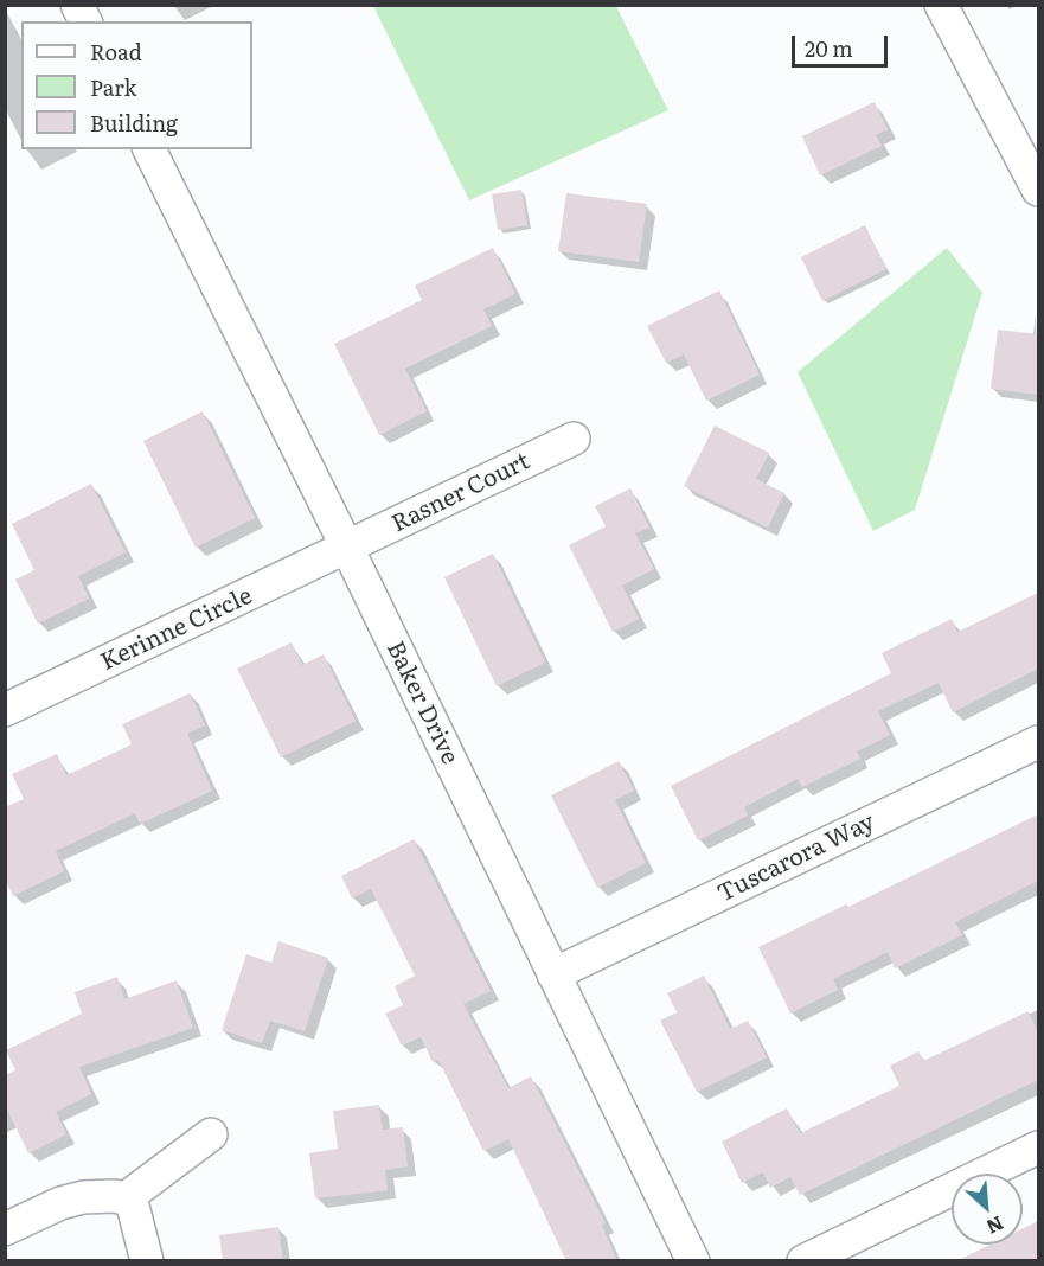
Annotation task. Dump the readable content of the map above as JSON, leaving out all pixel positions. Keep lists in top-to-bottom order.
{
  "streets": {
    "street": [
      "Rasner Court",
      "Kerinne Circle",
      "Baker Drive",
      "Tuscarora Way"
    ]
  },
  "crossings": [
    ["Rasner Court", "Kerinne Circle"],
    ["Rasner Court", "Baker Drive"],
    ["Kerinne Circle", "Baker Drive"],
    ["Baker Drive", "Tuscarora Way"]
  ],
  "legend": ["Road", "Park", "Building"],
  "scale_bar": "20 m",
  "north": "bottom right"
}
